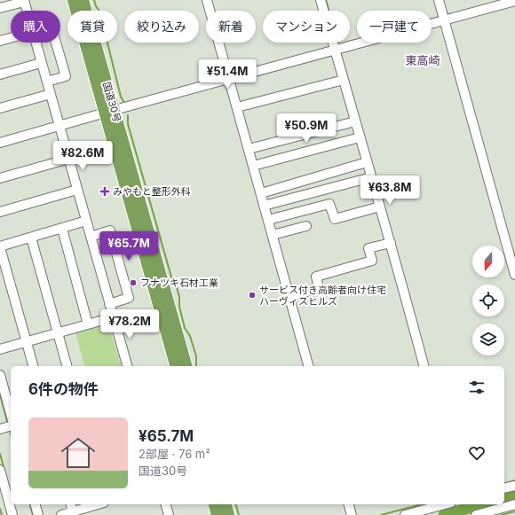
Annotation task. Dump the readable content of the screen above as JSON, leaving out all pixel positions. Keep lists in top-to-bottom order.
{
  "streets": {
    "highway": ["国道30号"]
  },
  "districts": ["東高崎"],
  "places": {
    "health": ["みやもと整形外科"],
    "other": ["フナツキ石材工業", "サービス付き高齢者向け住宅 ハーヴィスヒルズ"]
  },
  "north": "bottom",
  "page": {
    "chip": [
      "購入",
      "賃貸",
      "絞り込み",
      "新着",
      "マンション",
      "一戸建て"
    ],
    "price": [
      "¥51.4M",
      "¥50.9M",
      "¥82.6M",
      "¥63.8M",
      "¥65.7M",
      "¥78.2M"
    ],
    "heading": "6件の物件",
    "list": [
      {
        "name": "¥65.7M",
        "note": "2部屋 · 76 m² · 国道30号"
      }
    ]
  }
}
